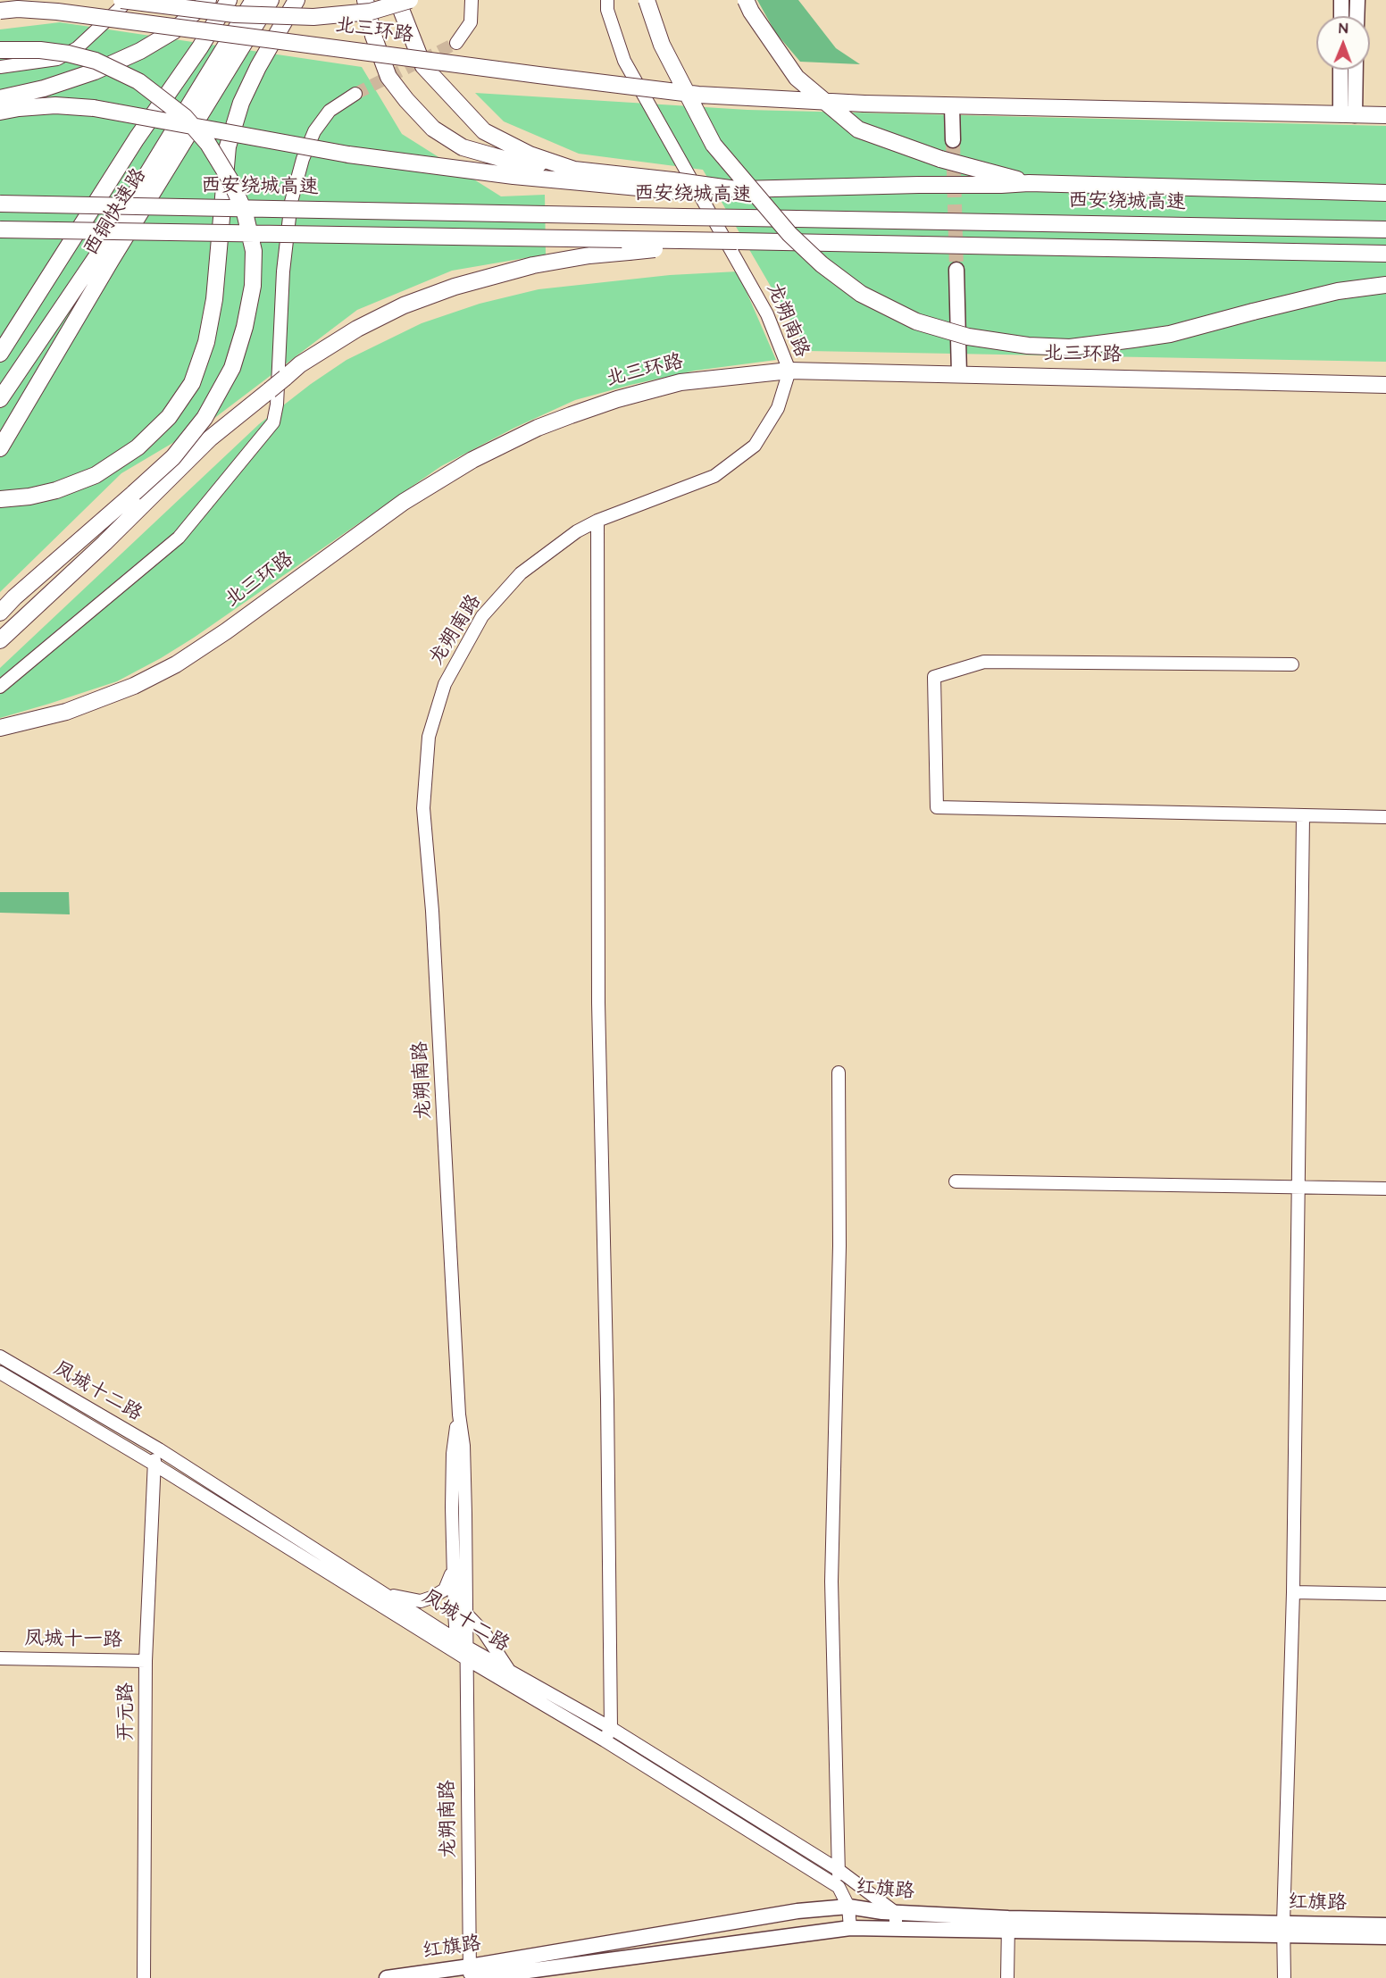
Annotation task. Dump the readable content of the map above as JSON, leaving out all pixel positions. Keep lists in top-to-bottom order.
{
  "streets": {
    "highway": ["北三环路", "西安绕城高速", "西铜快速路"],
    "main road": ["红旗路"],
    "street": [
      "龙朔南路",
      "凤城十二路",
      "凤城十一路",
      "开元路"
    ]
  },
  "crossings": [
    ["北三环路", "龙朔南路"],
    ["龙朔南路", "凤城十二路"],
    ["龙朔南路", "红旗路"],
    ["凤城十二路", "开元路"],
    ["凤城十二路", "红旗路"],
    ["凤城十一路", "开元路"]
  ],
  "north": "top"
}
